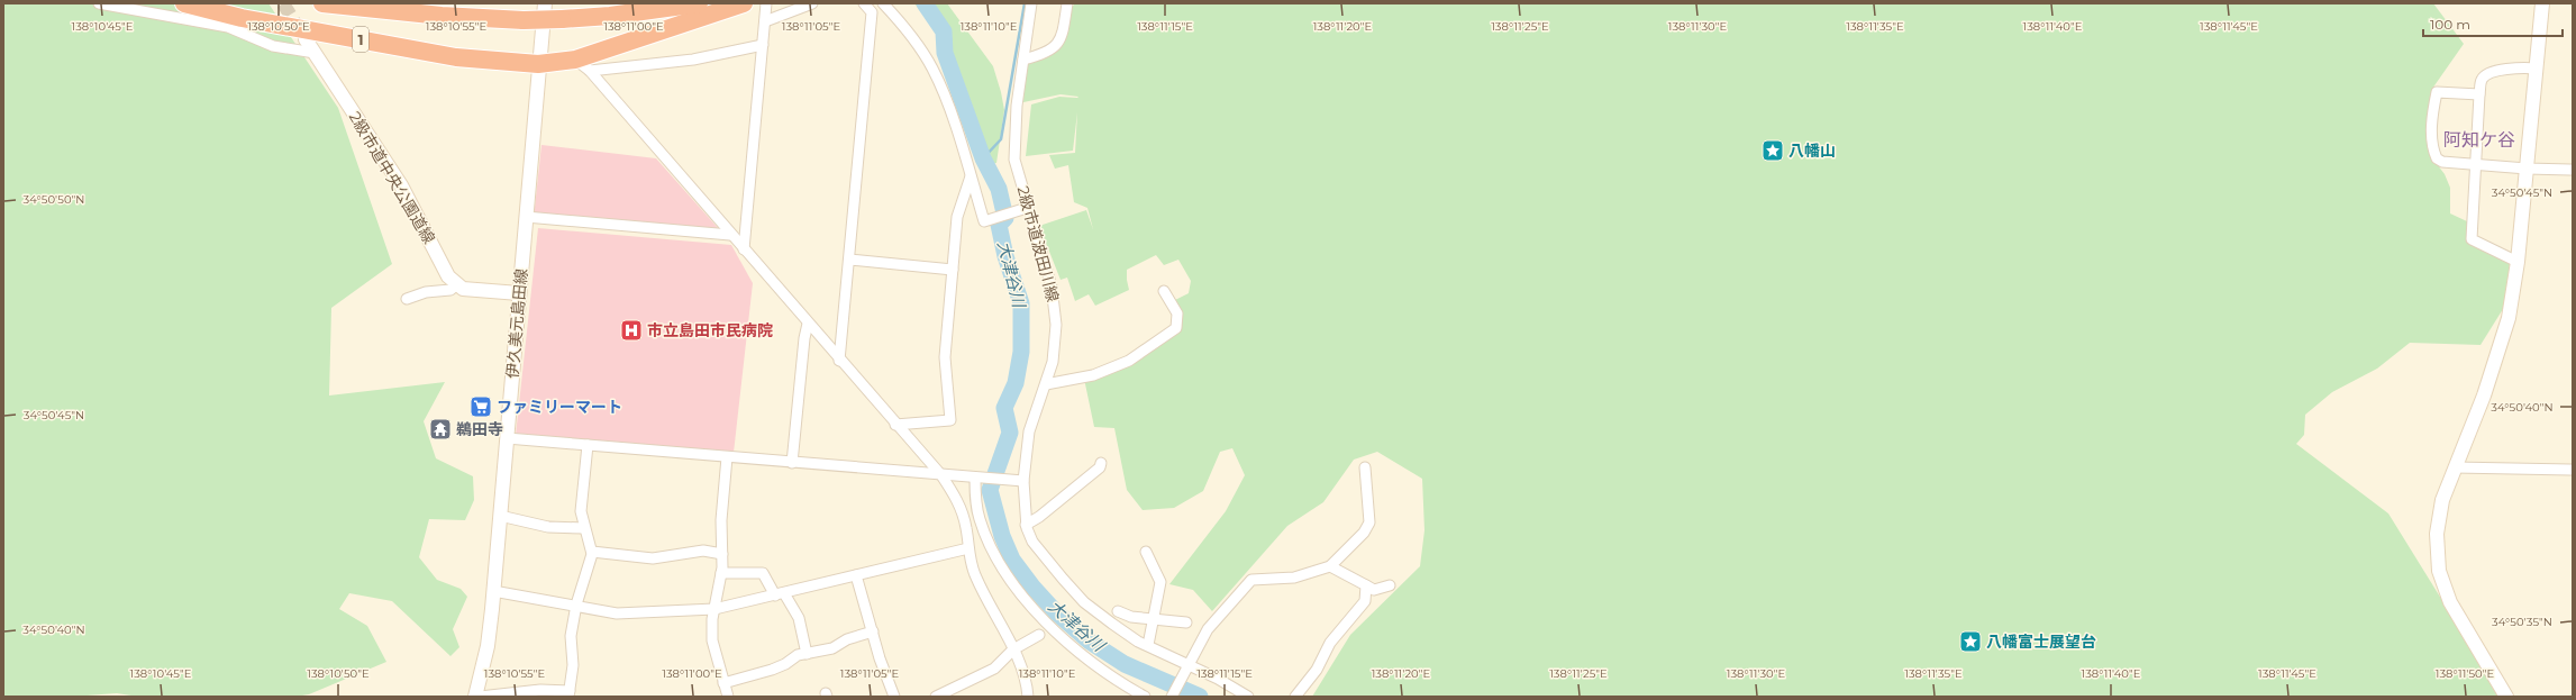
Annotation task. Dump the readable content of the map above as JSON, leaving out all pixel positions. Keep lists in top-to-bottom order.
{
  "streets": {
    "highway": ["1"],
    "street": ["2級市道中央公園道線", "2級市道波田川線", "伊久美元島田線"]
  },
  "crossings": [
    ["1", "伊久美元島田線"]
  ],
  "districts": ["阿知ケ谷"],
  "water": ["大津谷川"],
  "places": {
    "place": ["八幡山", "八幡富士展望台"],
    "hospital": ["市立島田市民病院"],
    "supermarket": ["ファミリーマート"],
    "temple": ["鵜田寺"]
  },
  "scale_bar": "100 m",
  "coordinates": [
    "138°10'45\"E",
    "138°10'50\"E",
    "138°10'55\"E",
    "138°11'00\"E",
    "138°11'05\"E",
    "138°11'10\"E",
    "138°11'15\"E",
    "138°11'20\"E",
    "138°11'25\"E",
    "138°11'30\"E",
    "138°11'35\"E",
    "138°11'40\"E",
    "138°11'45\"E",
    "34°50'45\"N",
    "34°50'50\"N",
    "34°50'40\"N",
    "34°50'35\"N",
    "138°11'50\"E"
  ]
}
